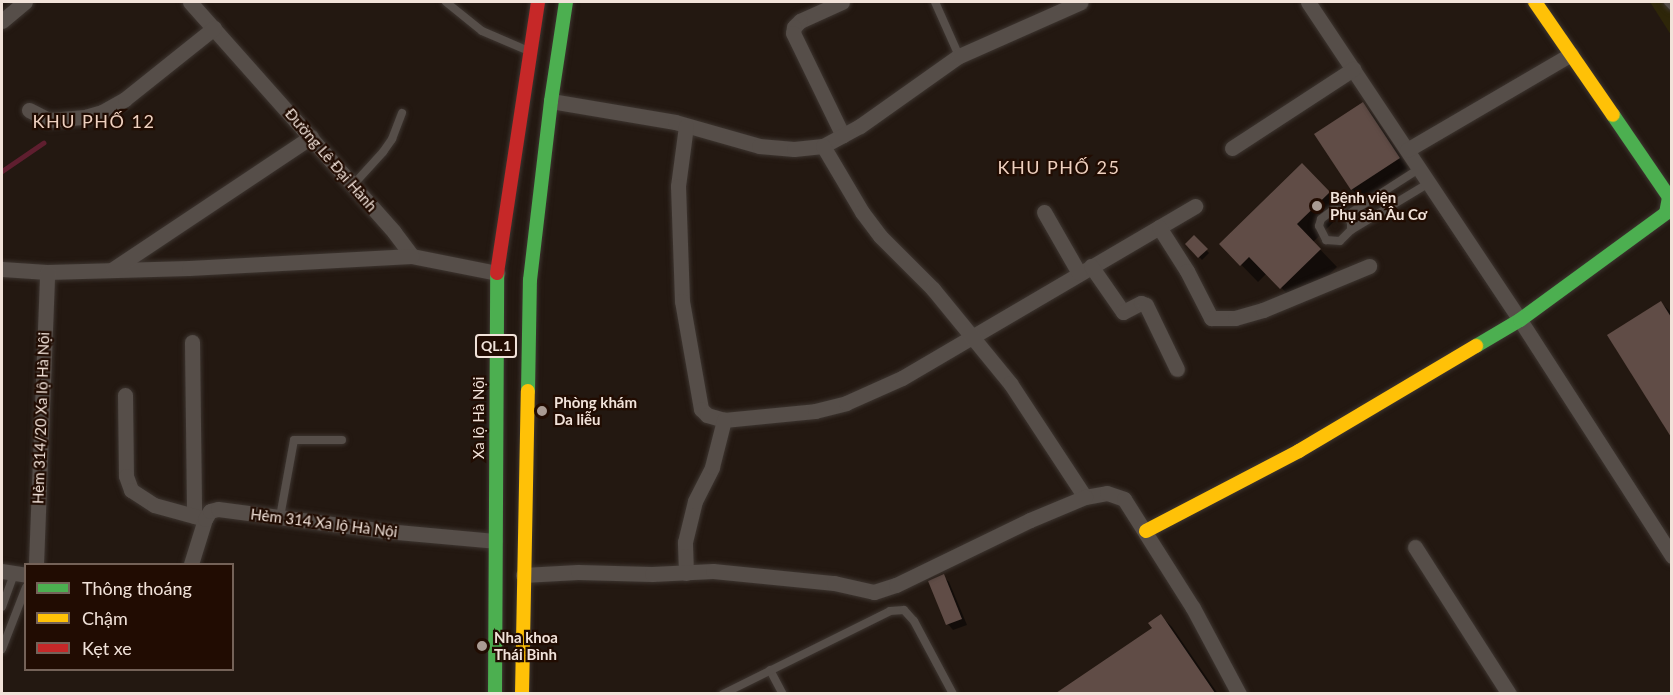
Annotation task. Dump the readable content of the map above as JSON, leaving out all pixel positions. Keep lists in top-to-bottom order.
{
  "streets": {
    "main road": ["QL.1", "Xa lộ Hà Nội"],
    "street": ["Đường Lê Đại Hành", "Hẻm 314/20 Xa lộ Hà Nội", "Hẻm 314 Xa lộ Hà Nội"]
  },
  "crossings": [
    ["Xa lộ Hà Nội", "Hẻm 314 Xa lộ Hà Nội"]
  ],
  "districts": ["KHU PHỐ 12", "KHU PHỐ 25"],
  "places": ["Bệnh viện Phụ sản Âu Cơ", "Phòng khám Da liễu", "Nha khoa Thái Bình"],
  "legend": ["Thông thoáng", "Chậm", "Kẹt xe"]
}
